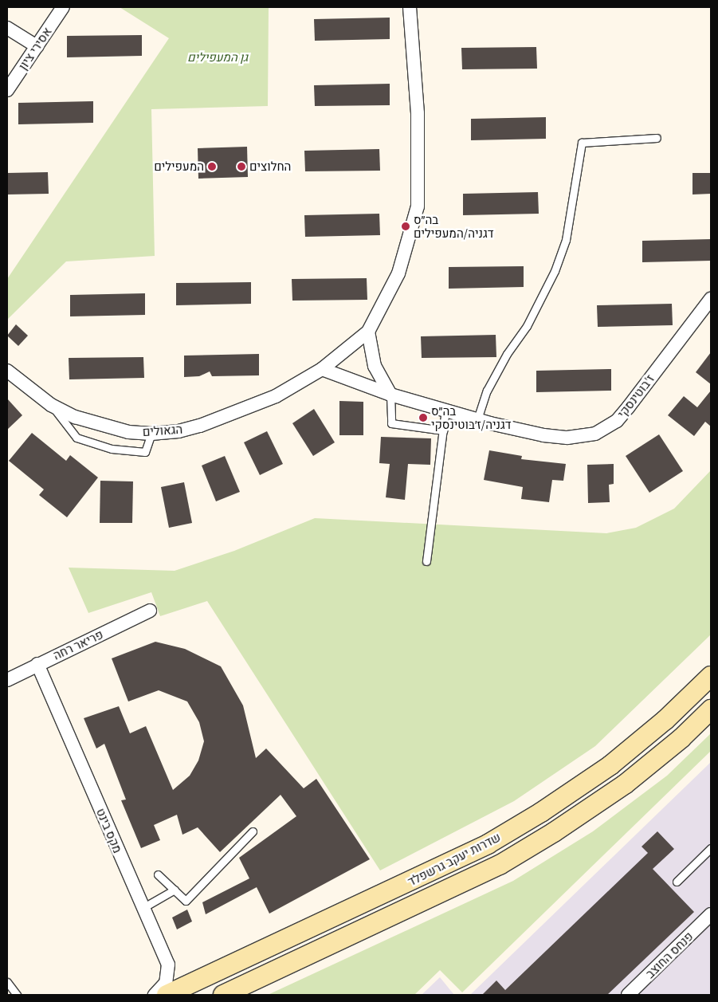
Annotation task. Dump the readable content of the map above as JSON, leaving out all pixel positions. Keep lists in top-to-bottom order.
{
  "streets": {
    "main road": ["שדרות יעקב גרשפלד"],
    "street": [
      "אסירי ציון",
      "ז'בוטינסקי",
      "הגאולים",
      "פריאר רחה",
      "מקס בינט",
      "פנחס החוצב"
    ]
  },
  "crossings": [
    ["ז'בוטינסקי", "הגאולים"],
    ["פריאר רחה", "מקס בינט"]
  ],
  "parks": ["גן המעפילים"],
  "places": [
    "המעפילים",
    "החלוצים",
    "בה״ס דגניה/המעפילים",
    "בה״ס דגניה/ז׳בוטינסקי"
  ]
}
